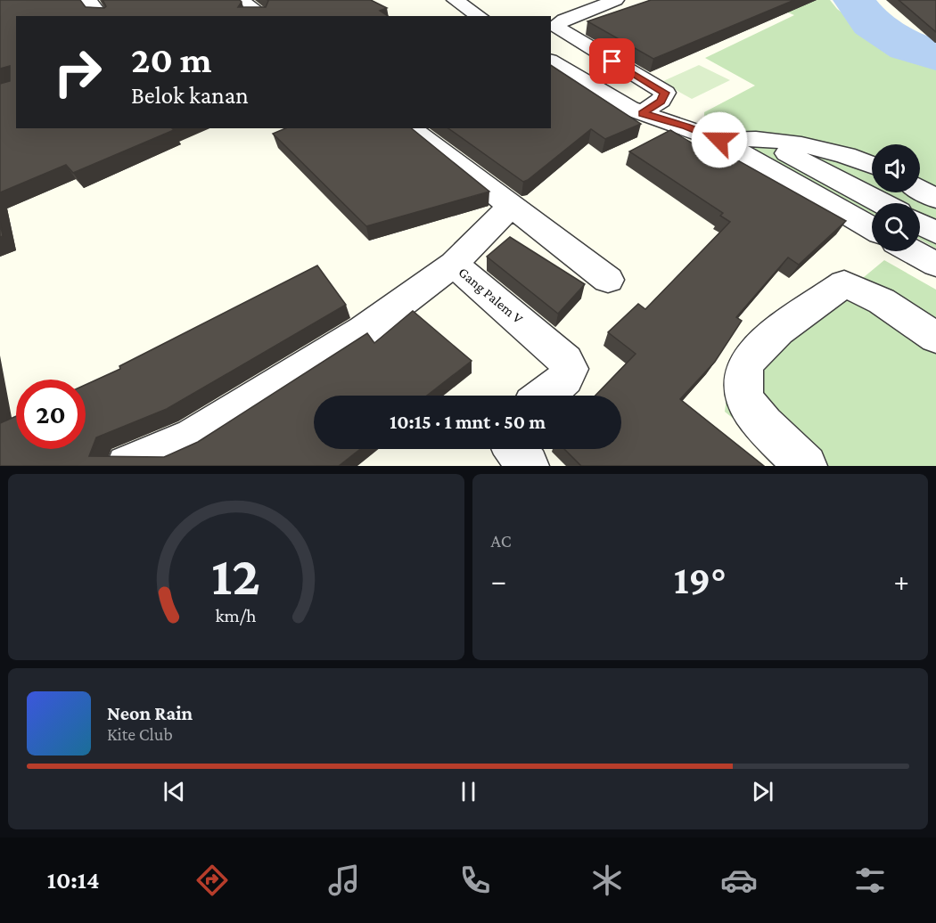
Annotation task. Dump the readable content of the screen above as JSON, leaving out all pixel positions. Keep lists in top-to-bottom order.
{
  "streets": {
    "street": ["Gang Palem V"]
  },
  "page": {
    "turn": ["20 m", "Belok kanan"],
    "limit": "20",
    "trip": "10:15 · 1 mnt · 50 m",
    "tile": "AC",
    "heat": ["−", "19°", "+"],
    "song": ["Neon Rain", "Kite Club"],
    "tabs": "10:14",
    "gauge": ["12", "km/h"]
  }
}
